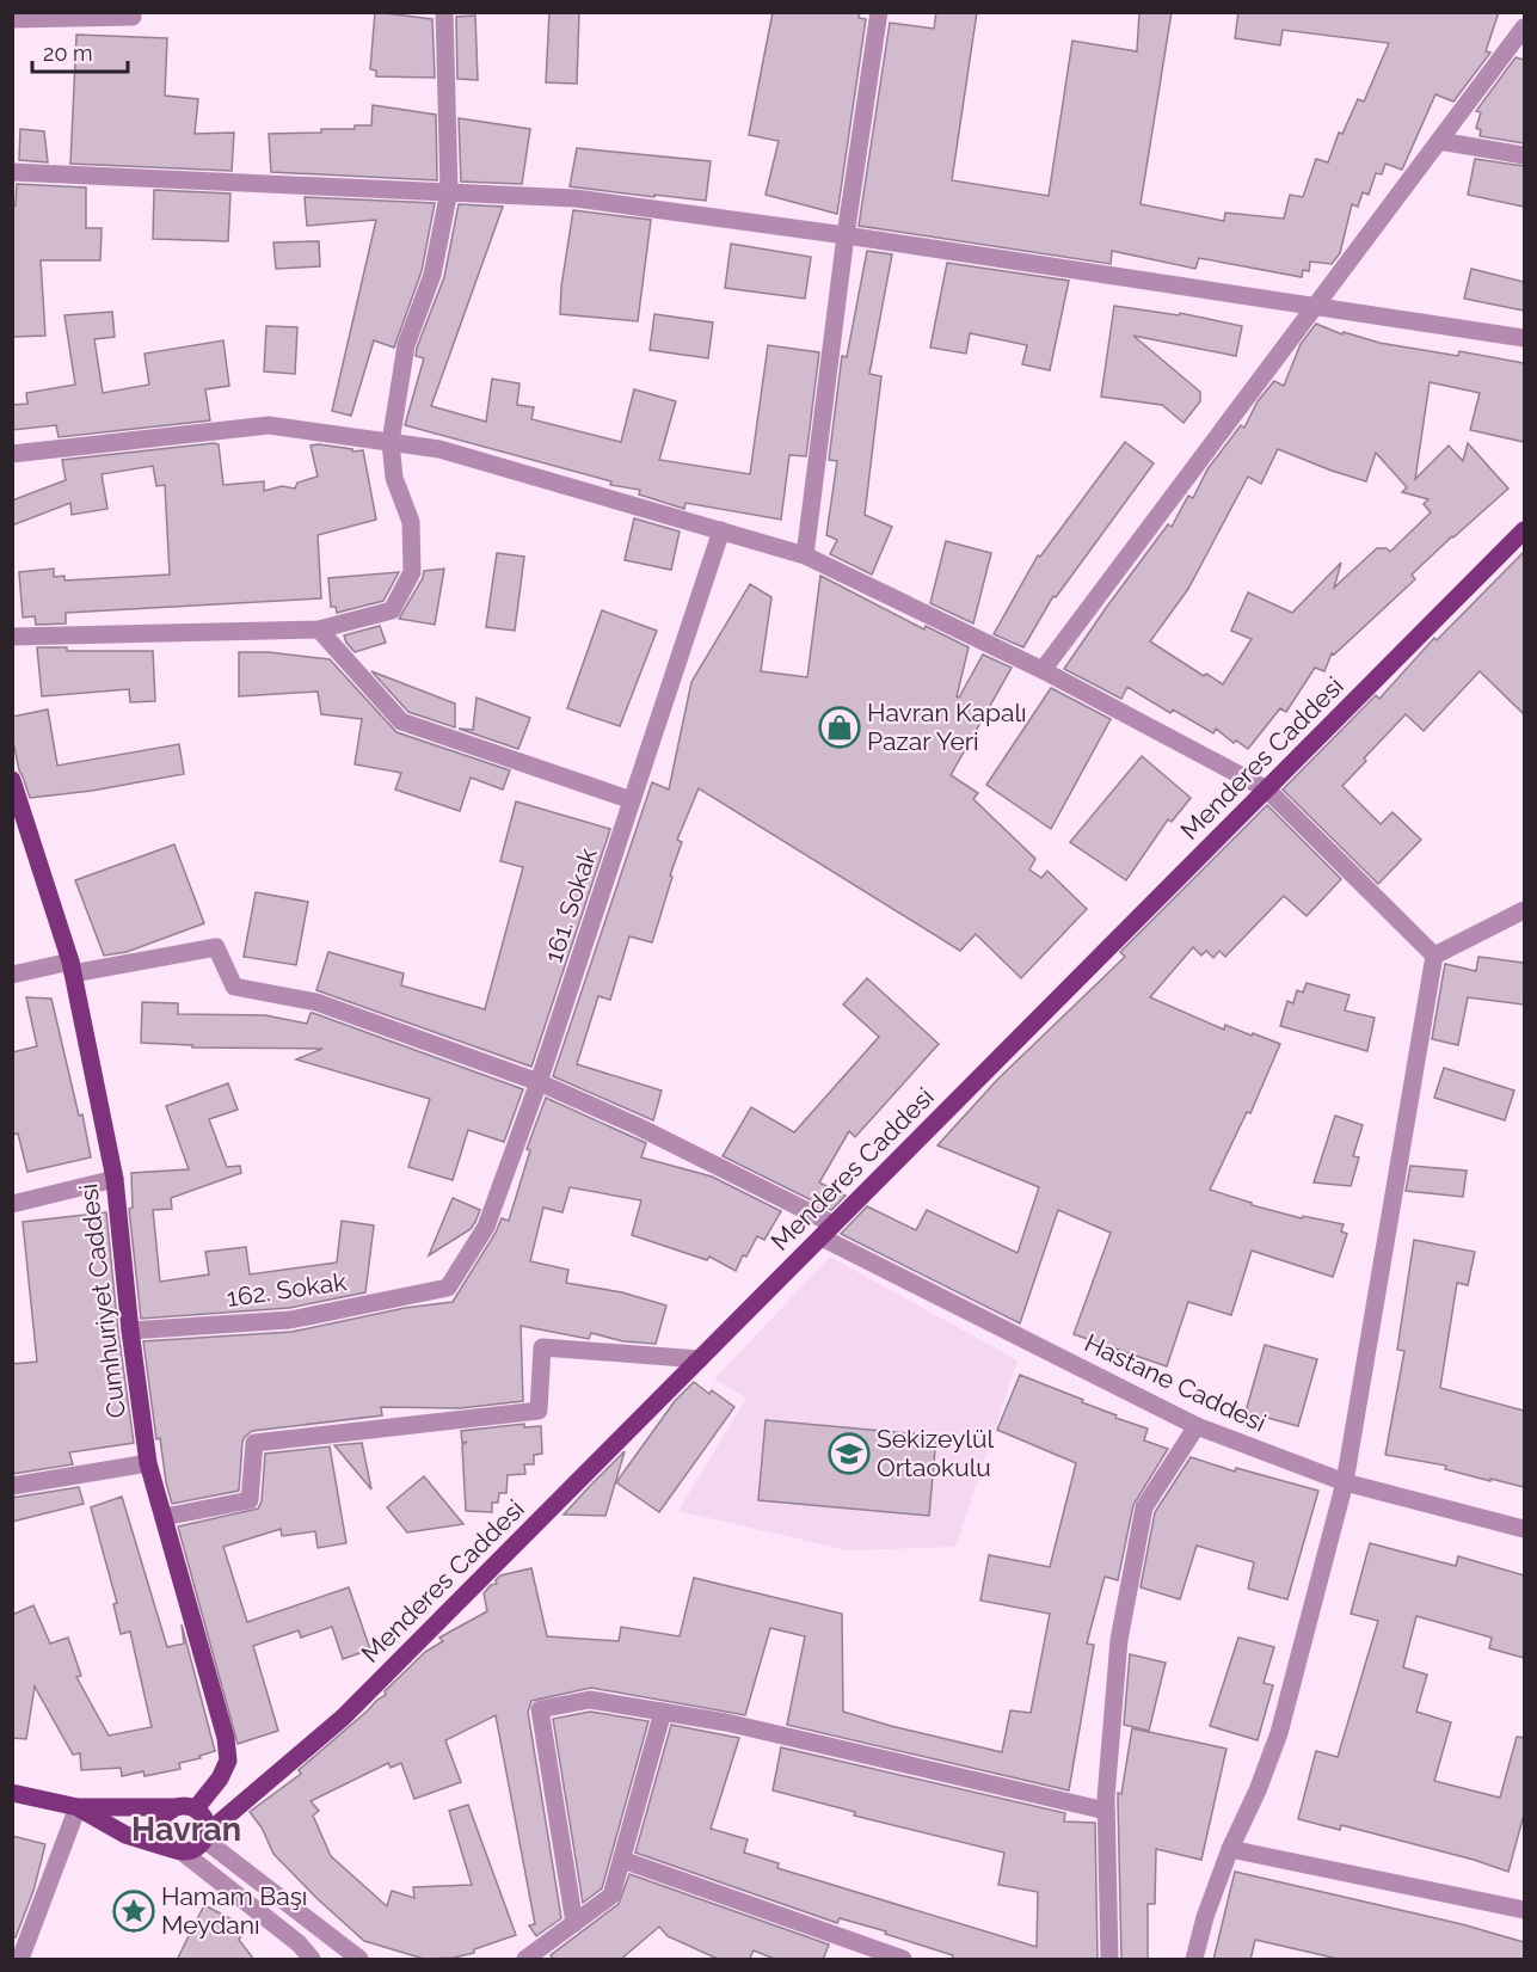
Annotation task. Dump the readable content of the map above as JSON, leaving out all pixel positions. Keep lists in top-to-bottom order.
{
  "streets": {
    "main road": ["Menderes Caddesi", "Cumhuriyet Caddesi"],
    "street": ["161. Sokak", "162. Sokak", "Hastane Caddesi"]
  },
  "crossings": [
    ["Menderes Caddesi", "Cumhuriyet Caddesi"],
    ["Menderes Caddesi", "Hastane Caddesi"],
    ["161. Sokak", "162. Sokak"],
    ["161. Sokak", "Hastane Caddesi"],
    ["162. Sokak", "Cumhuriyet Caddesi"],
    ["Cumhuriyet Caddesi", "Hastane Caddesi"]
  ],
  "districts": ["Havran"],
  "places": {
    "shop": ["Havran Kapalı Pazar Yeri"],
    "school or university": ["Sekizeylül Ortaokulu"],
    "place": ["Hamam Başı Meydanı"]
  },
  "scale_bar": "20 m"
}
